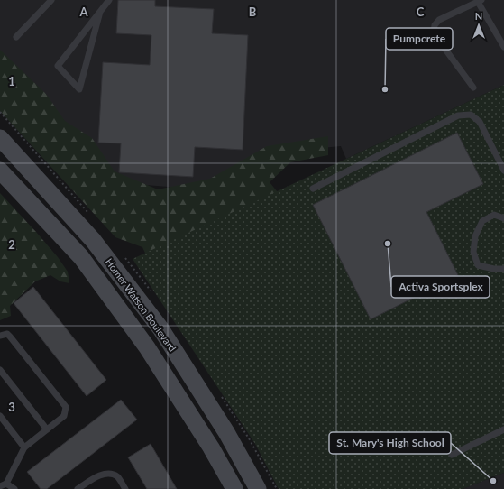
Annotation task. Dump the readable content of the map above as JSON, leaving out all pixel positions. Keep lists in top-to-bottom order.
{
  "streets": {
    "main road": ["Homer Watson Boulevard"]
  },
  "places": ["Pumpcrete", "Activa Sportsplex", "St. Mary's High School"],
  "north": "top",
  "grid": {
    "columns": ["A", "B", "C"],
    "rows": ["1", "2", "3"]
  }
}
